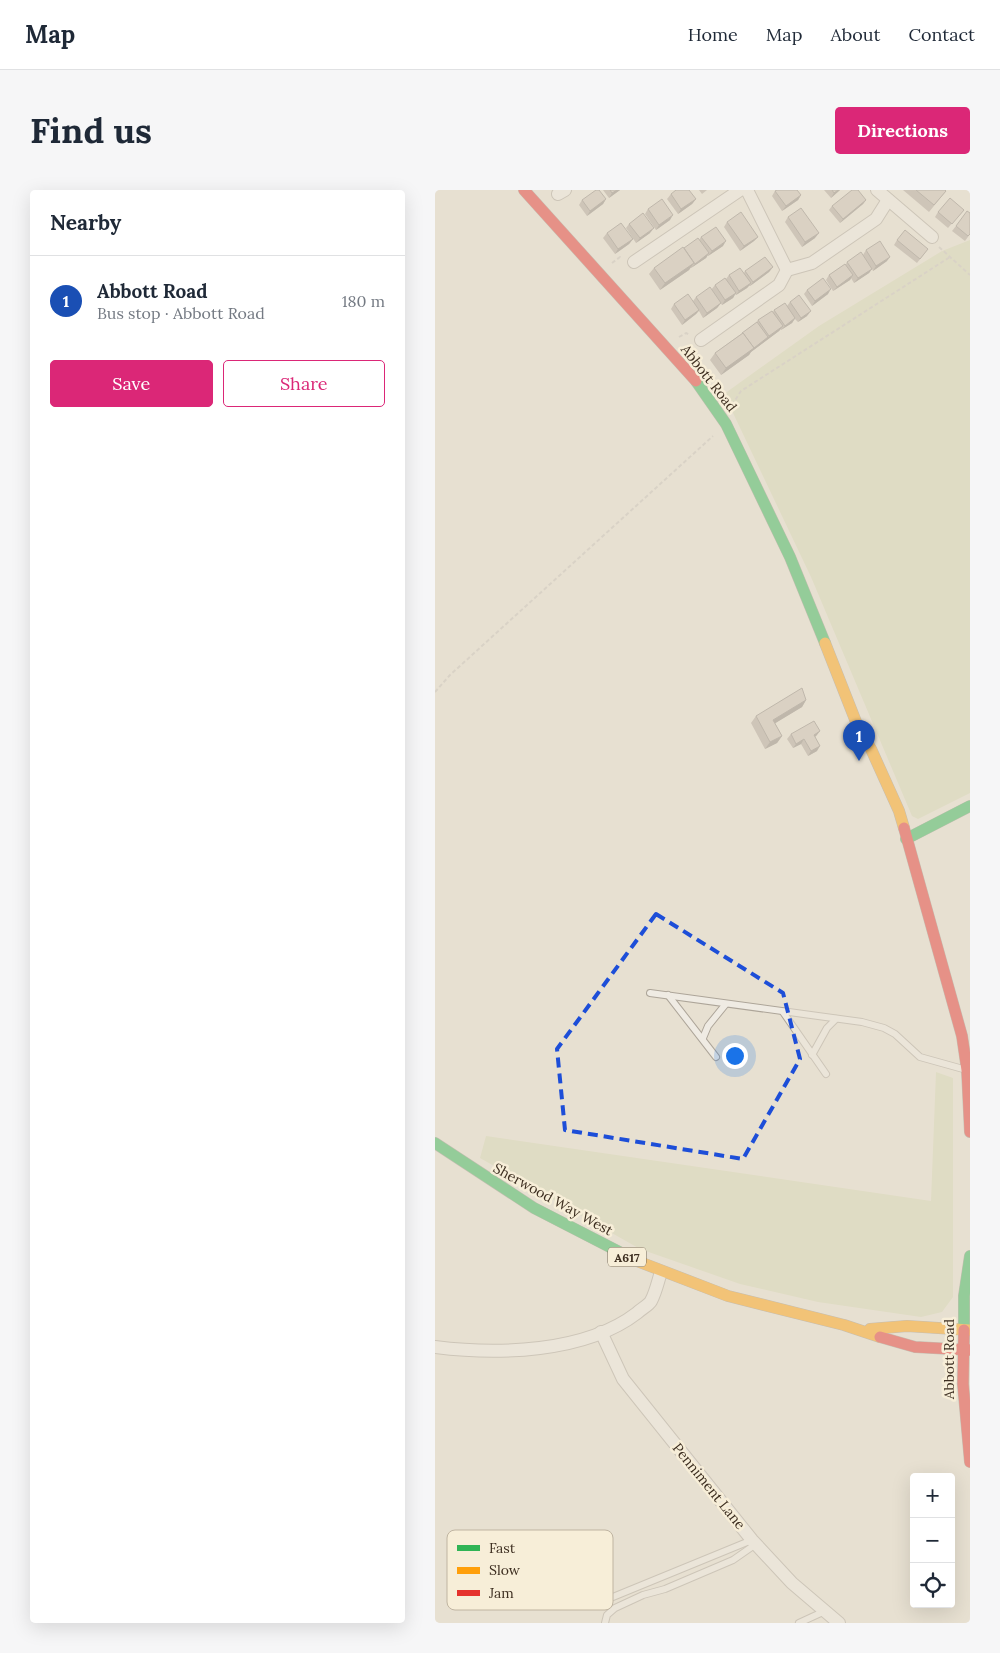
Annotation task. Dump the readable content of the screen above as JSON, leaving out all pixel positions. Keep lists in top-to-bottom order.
{
  "streets": {
    "main road": ["Abbott Road", "Sherwood Way West", "A617"],
    "street": ["Penniment Lane"]
  },
  "crossings": [
    ["Abbott Road", "Sherwood Way West"]
  ],
  "legend": ["Fast", "Slow", "Jam"],
  "page": {
    "header": "Map",
    "nav": [
      "Home",
      "Map",
      "About",
      "Contact"
    ],
    "buttons": [
      "Directions",
      ["Save", "Share"]
    ],
    "title": "Find us",
    "heading": "Nearby",
    "list": [
      {
        "mark": "1",
        "name": "Abbott Road",
        "note": "Bus stop · Abbott Road",
        "value": "180 m"
      }
    ],
    "pins": "1",
    "map_buttons": ["+", "−"]
  }
}
